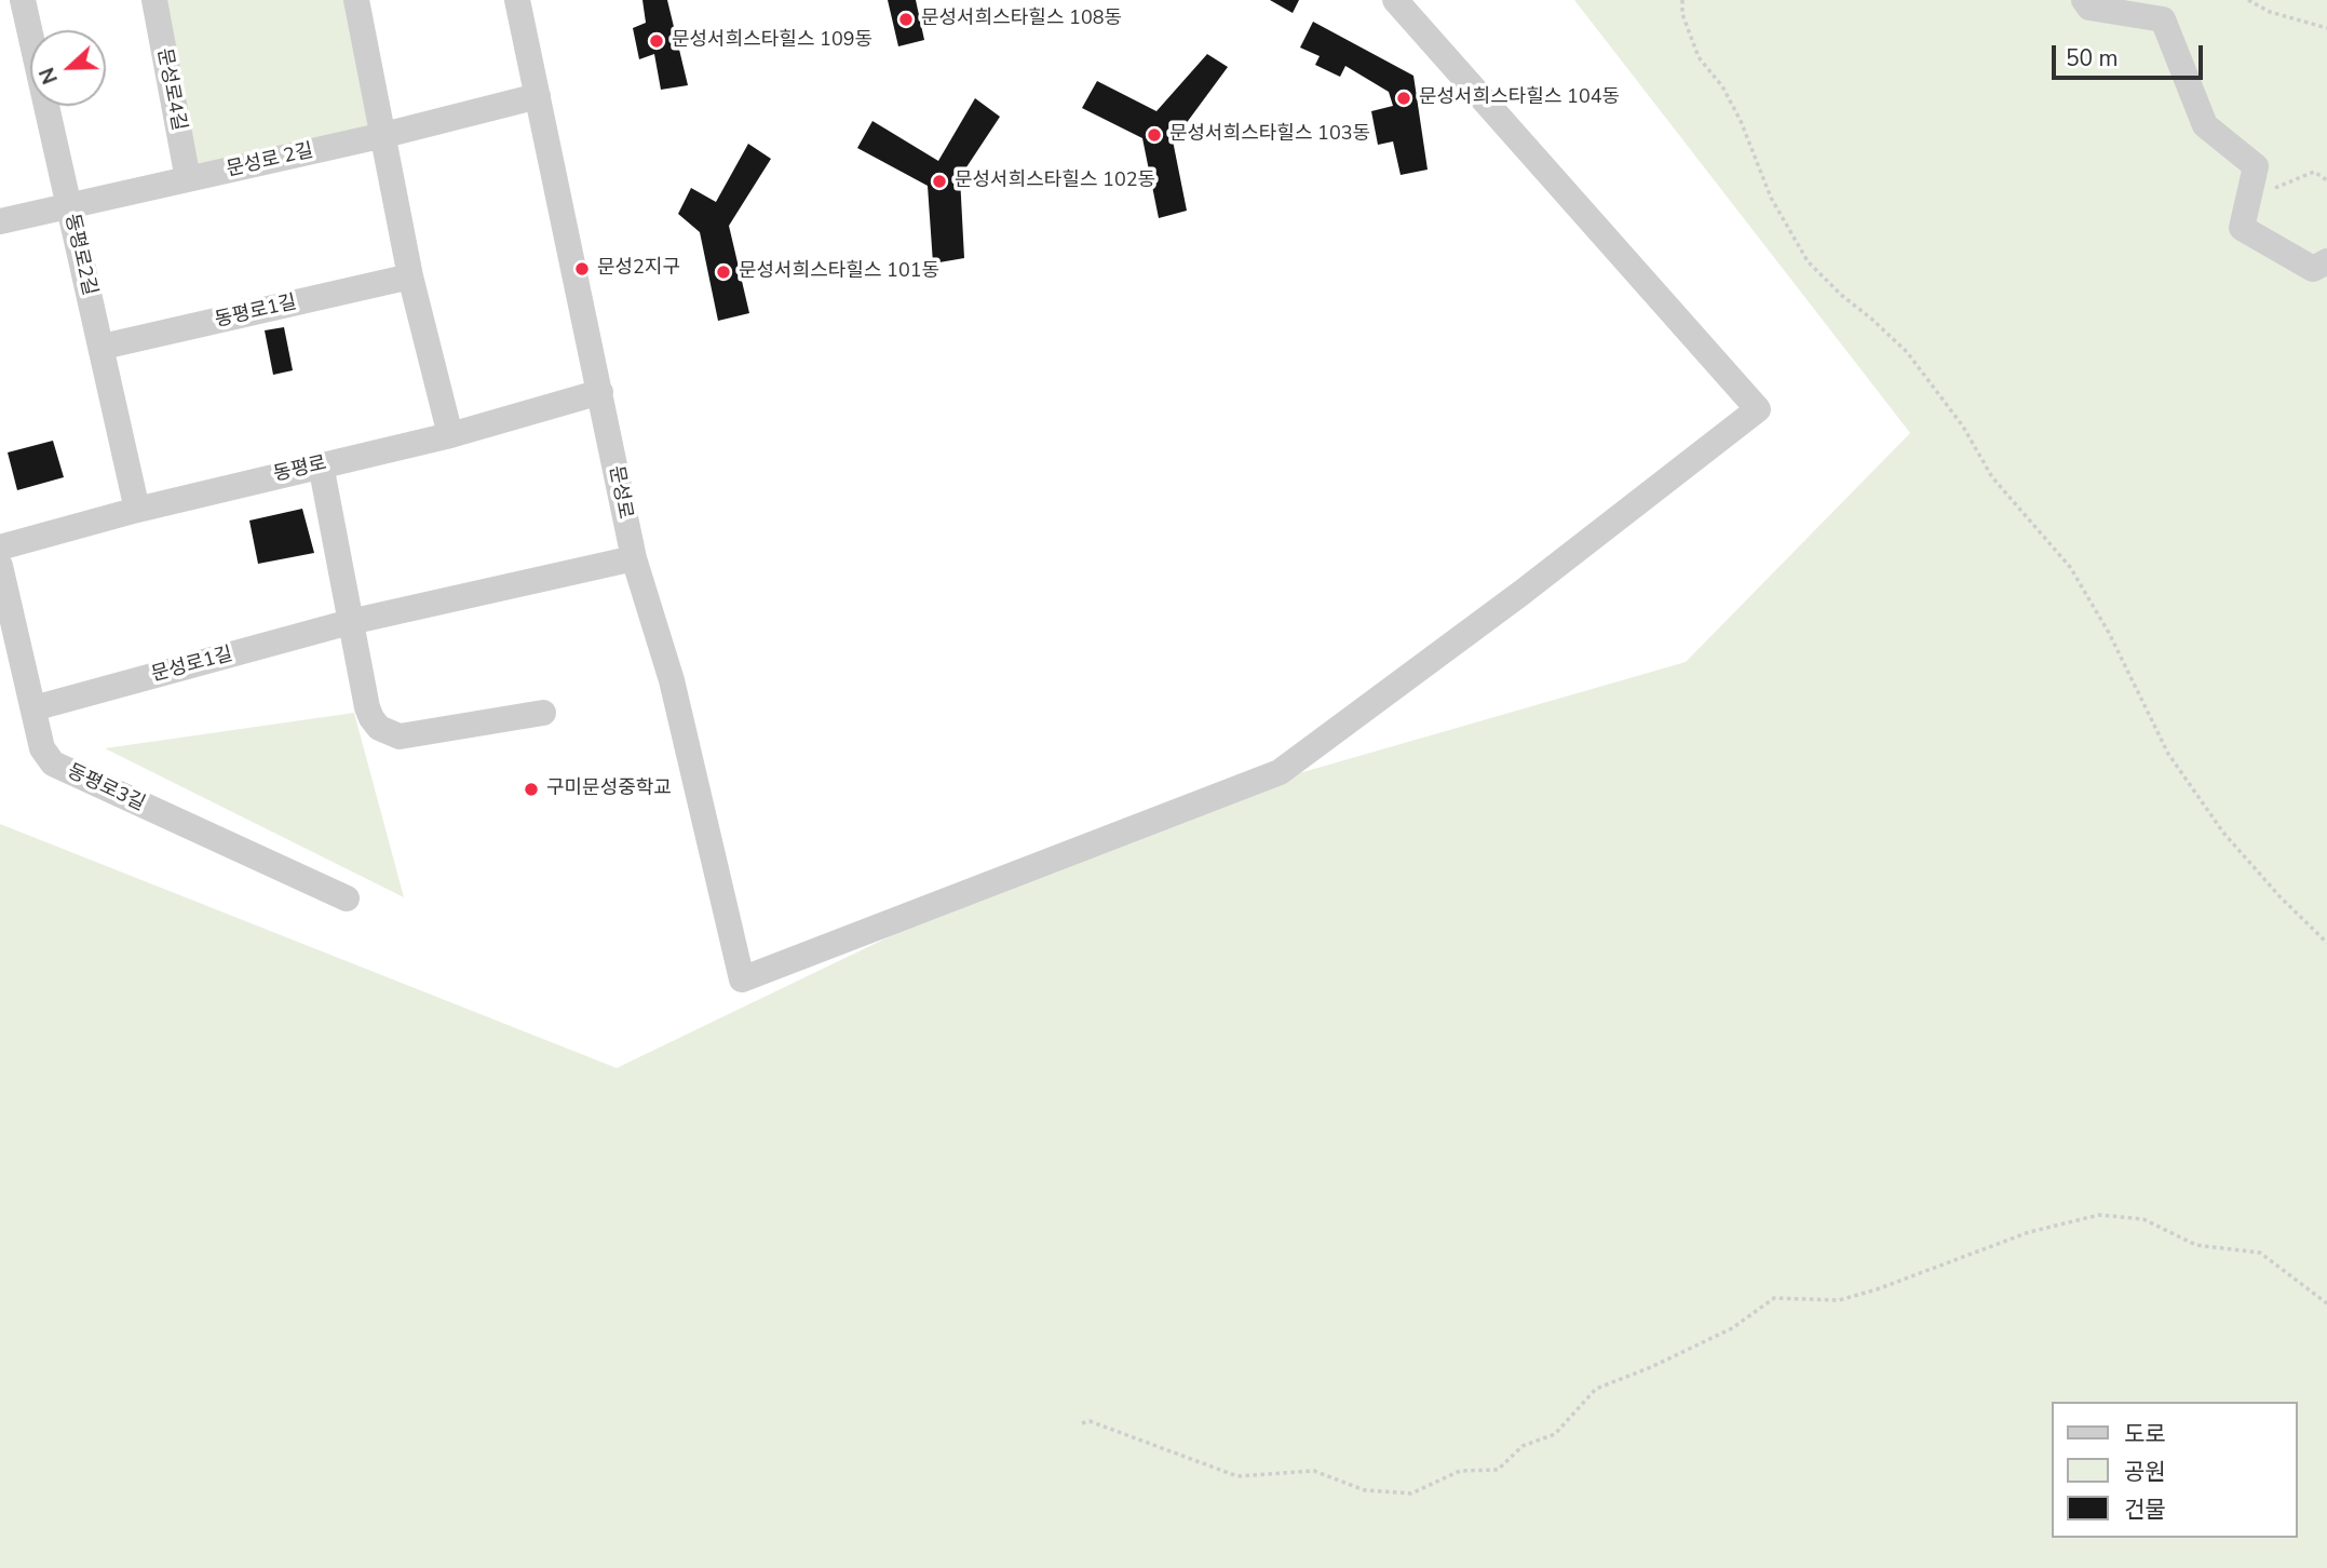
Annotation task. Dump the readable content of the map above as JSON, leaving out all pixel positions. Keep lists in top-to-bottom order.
{
  "streets": {
    "street": [
      "문성로4길",
      "문성로 2길",
      "동평로2길",
      "동평로1길",
      "동평로",
      "문성로",
      "문성로1길",
      "동평로3길"
    ]
  },
  "crossings": [
    ["문성로4길", "문성로 2길"],
    ["문성로 2길", "동평로2길"],
    ["문성로 2길", "문성로"],
    ["동평로2길", "동평로1길"],
    ["동평로2길", "동평로"],
    ["동평로", "문성로"],
    ["문성로", "문성로1길"],
    ["문성로1길", "동평로3길"]
  ],
  "places": [
    "문성서희스타힐스 108동",
    "문성서희스타힐스 109동",
    "문성서희스타힐스 104동",
    "문성서희스타힐스 103동",
    "문성서희스타힐스 102동",
    "문성2지구",
    "문성서희스타힐스 101동",
    "구미문성중학교"
  ],
  "legend": ["도로", "공원", "건물"],
  "scale_bar": "50 m",
  "north": "left"
}
